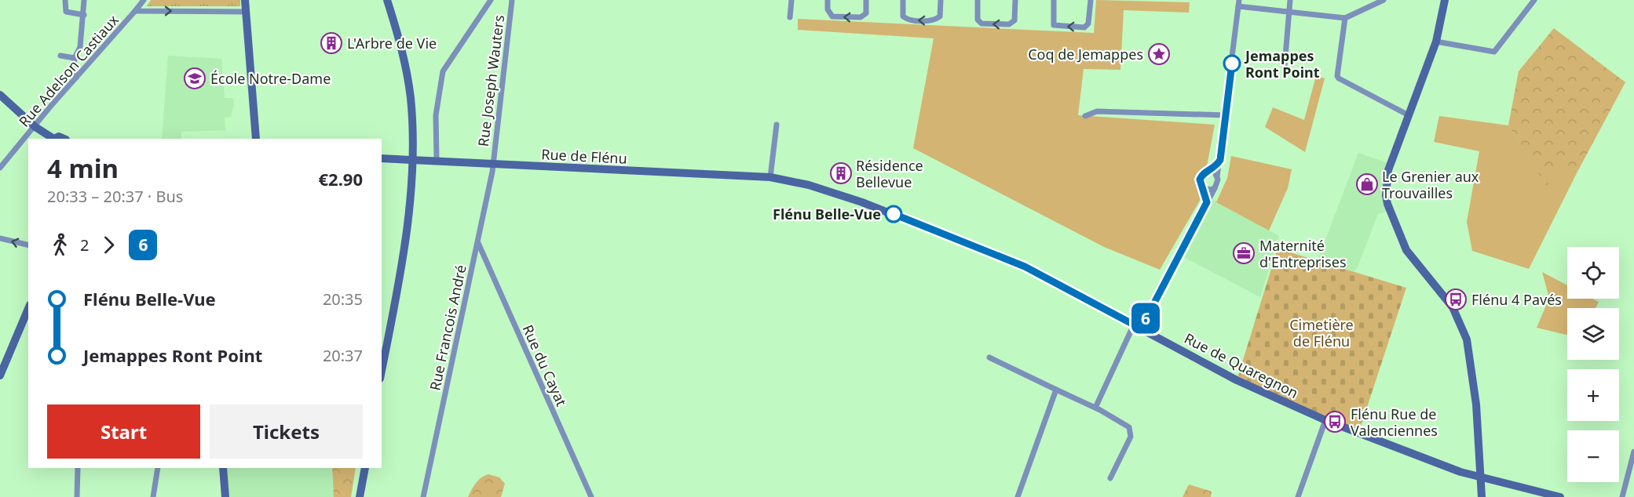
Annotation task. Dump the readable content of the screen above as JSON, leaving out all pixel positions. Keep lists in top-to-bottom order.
{
  "streets": {
    "street": [
      "Rue Adelson Castiaux",
      "Rue Joseph Wauters",
      "Rue de Flénu",
      "Rue Francois André",
      "Rue du Cayat",
      "Rue de Quaregnon"
    ]
  },
  "crossings": [
    ["Rue Joseph Wauters", "Rue de Flénu"],
    ["Rue Joseph Wauters", "Rue Francois André"],
    ["Rue de Flénu", "Rue Francois André"],
    ["Rue de Flénu", "Rue de Quaregnon"],
    ["Rue Francois André", "Rue du Cayat"]
  ],
  "parks": ["Cimetière de Flénu"],
  "places": {
    "building": ["L'Arbre de Vie", "Résidence Bellevue"],
    "place": ["Coq de Jemappes"],
    "other": ["Jemappes Ront Point", "Flénu Belle-Vue"],
    "school or university": ["École Notre-Dame"],
    "shop": ["Le Grenier aux Trouvailles"],
    "office": ["Maternité d'Entreprises"],
    "bus stop": ["Flénu 4 Pavés", "Flénu Rue de Valenciennes"]
  },
  "lines": ["bus line 6"],
  "page": {
    "on_map": "6",
    "heading": ["4 min", "20:33 – 20:37 · Bus", "€2.90"],
    "legs": ["2", "6"],
    "map_buttons": ["+", "−"],
    "list": [
      {
        "name": "Flénu Belle-Vue",
        "value": "20:35"
      },
      {
        "name": "Jemappes Ront Point",
        "value": "20:37"
      }
    ],
    "buttons": ["Start", "Tickets"]
  }
}
